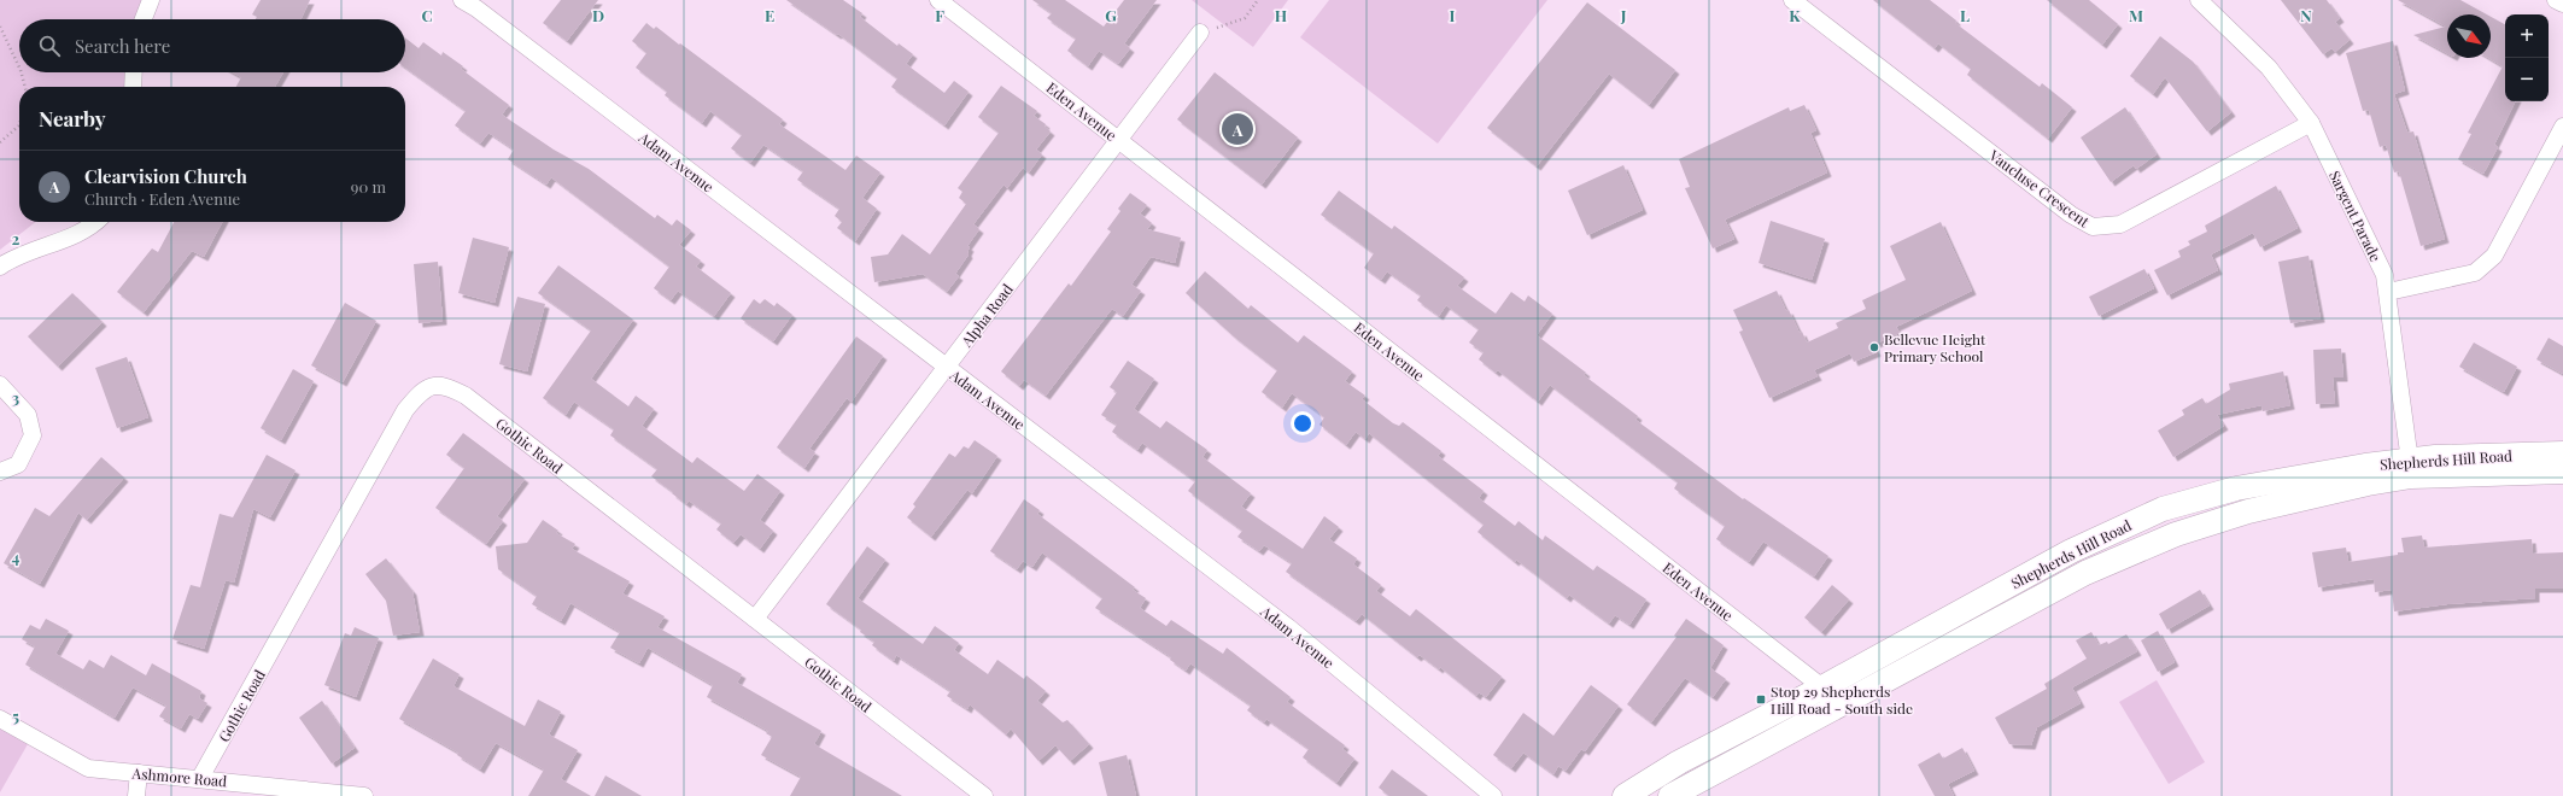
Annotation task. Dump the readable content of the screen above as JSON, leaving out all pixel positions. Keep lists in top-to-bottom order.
{
  "streets": {
    "main road": ["Shepherds Hill Road"],
    "street": [
      "Eden Avenue",
      "Adam Avenue",
      "Vaucluse Crescent",
      "Sargent Parade",
      "Alpha Road",
      "Gothic Road",
      "Ashmore Road"
    ]
  },
  "crossings": [
    ["Eden Avenue", "Alpha Road"],
    ["Eden Avenue", "Shepherds Hill Road"],
    ["Adam Avenue", "Alpha Road"],
    ["Vaucluse Crescent", "Sargent Parade"],
    ["Sargent Parade", "Shepherds Hill Road"],
    ["Alpha Road", "Gothic Road"],
    ["Gothic Road", "Ashmore Road"]
  ],
  "places": {
    "other": ["Bellevue Height Primary School"],
    "transit": ["Stop 29 Shepherds Hill Road - South side"]
  },
  "north": "bottom right",
  "page": {
    "map_buttons": ["+", "−"],
    "search": "Search here",
    "heading": "Nearby",
    "pins": "A",
    "list": [
      {
        "mark": "A",
        "name": "Clearvision Church",
        "note": "Church · Eden Avenue",
        "value": "90 m"
      }
    ]
  },
  "grid": {
    "columns": [
      "C",
      "D",
      "E",
      "F",
      "G",
      "H",
      "I",
      "J",
      "K",
      "L",
      "M",
      "N"
    ],
    "rows": [
      "2",
      "3",
      "4",
      "5"
    ]
  }
}
